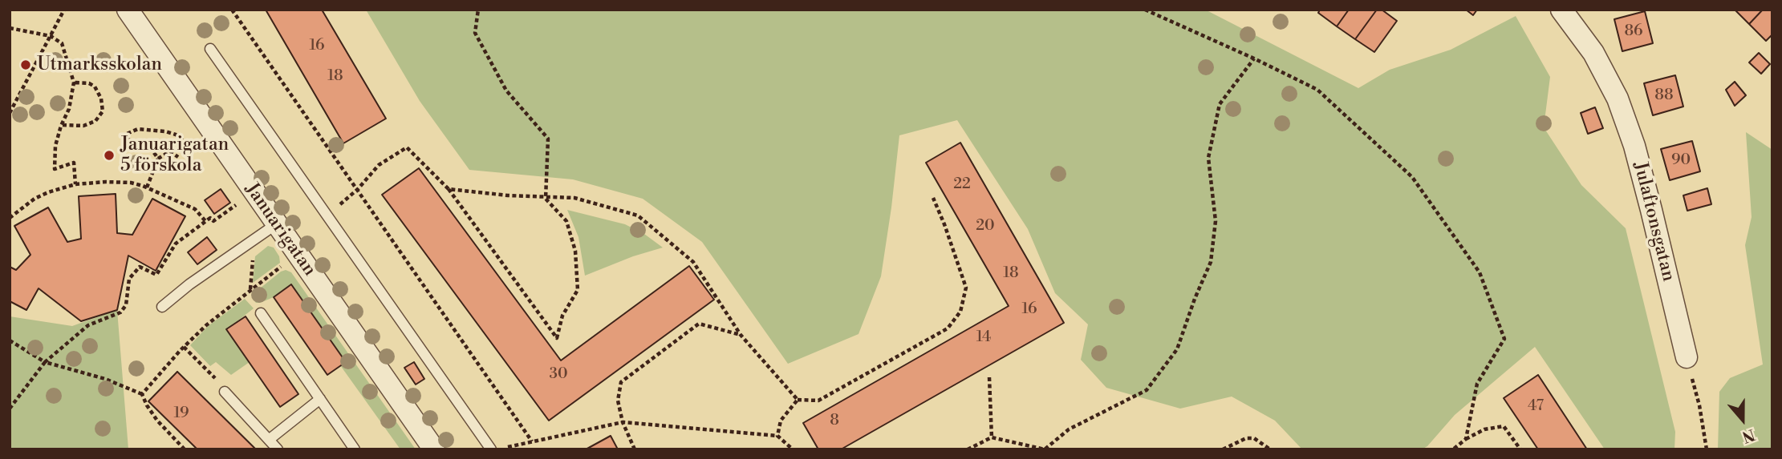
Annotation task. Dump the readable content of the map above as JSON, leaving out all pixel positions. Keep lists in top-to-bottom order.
{
  "streets": {
    "street": ["Julaftonsgatan", "Januarigatan"]
  },
  "places": ["Utmarksskolan", "Januarigatan 5 förskola"],
  "house_numbers": [
    "86",
    "16",
    "18",
    "88",
    "90",
    "22",
    "20",
    "18",
    "16",
    "14",
    "30",
    "47",
    "19",
    "8"
  ],
  "north": "bottom"
}
